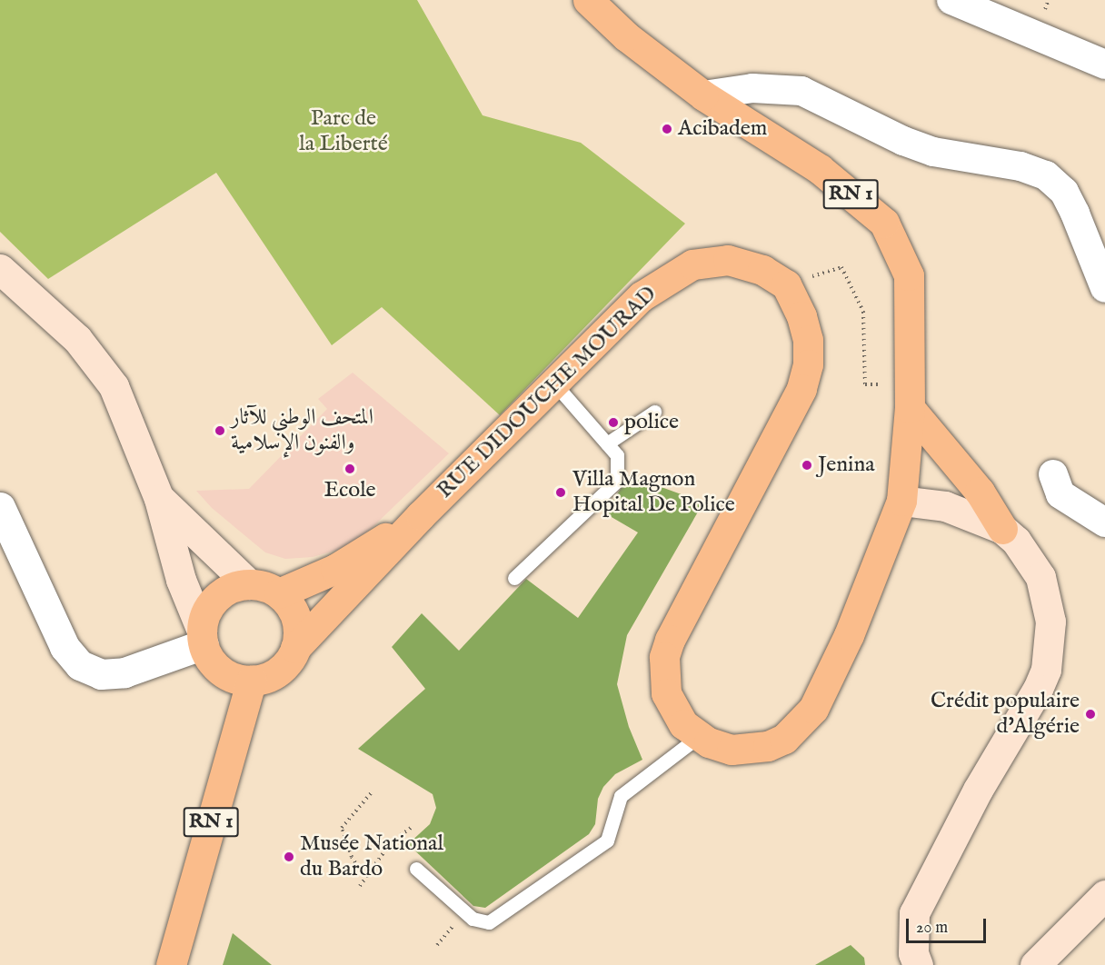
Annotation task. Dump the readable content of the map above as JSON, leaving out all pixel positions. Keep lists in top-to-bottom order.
{
  "streets": {
    "main road": ["RN 1", "RUE DIDOUCHE MOURAD"]
  },
  "crossings": [
    ["RN 1", "RUE DIDOUCHE MOURAD"]
  ],
  "parks": ["Parc de la Liberté"],
  "places": [
    "Acibadem",
    "police",
    "المتحف الوطني للآثار والفنون الإسلامية",
    "Jenina",
    "Ecole",
    "Villa Magnon Hopital De Police",
    "Crédit populaire d'Algérie",
    "Musée National du Bardo"
  ],
  "scale_bar": "20 m"
}
